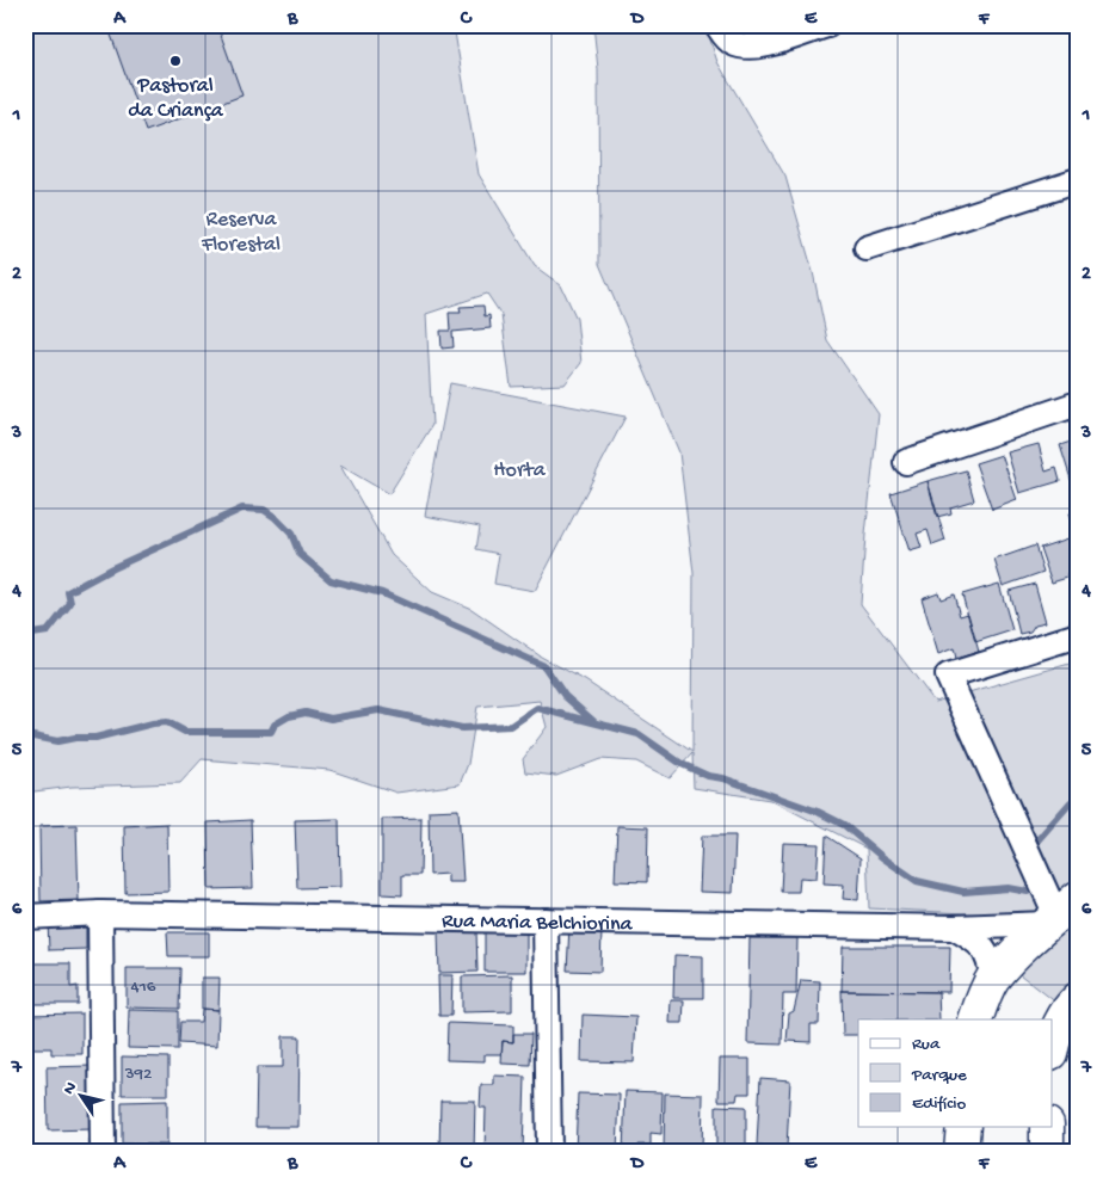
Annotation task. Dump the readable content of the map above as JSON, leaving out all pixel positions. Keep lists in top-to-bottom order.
{
  "streets": {
    "street": ["Rua Maria Belchiorina"]
  },
  "parks": ["Reserva Florestal", "Horta"],
  "places": ["Pastoral da Criança"],
  "house_numbers": ["416", "392"],
  "legend": ["Rua", "Parque", "Edifício"],
  "north": "top left",
  "grid": {
    "columns": [
      "A",
      "B",
      "C",
      "D",
      "E",
      "F"
    ],
    "rows": [
      "1",
      "2",
      "3",
      "4",
      "5",
      "6",
      "7"
    ]
  }
}
